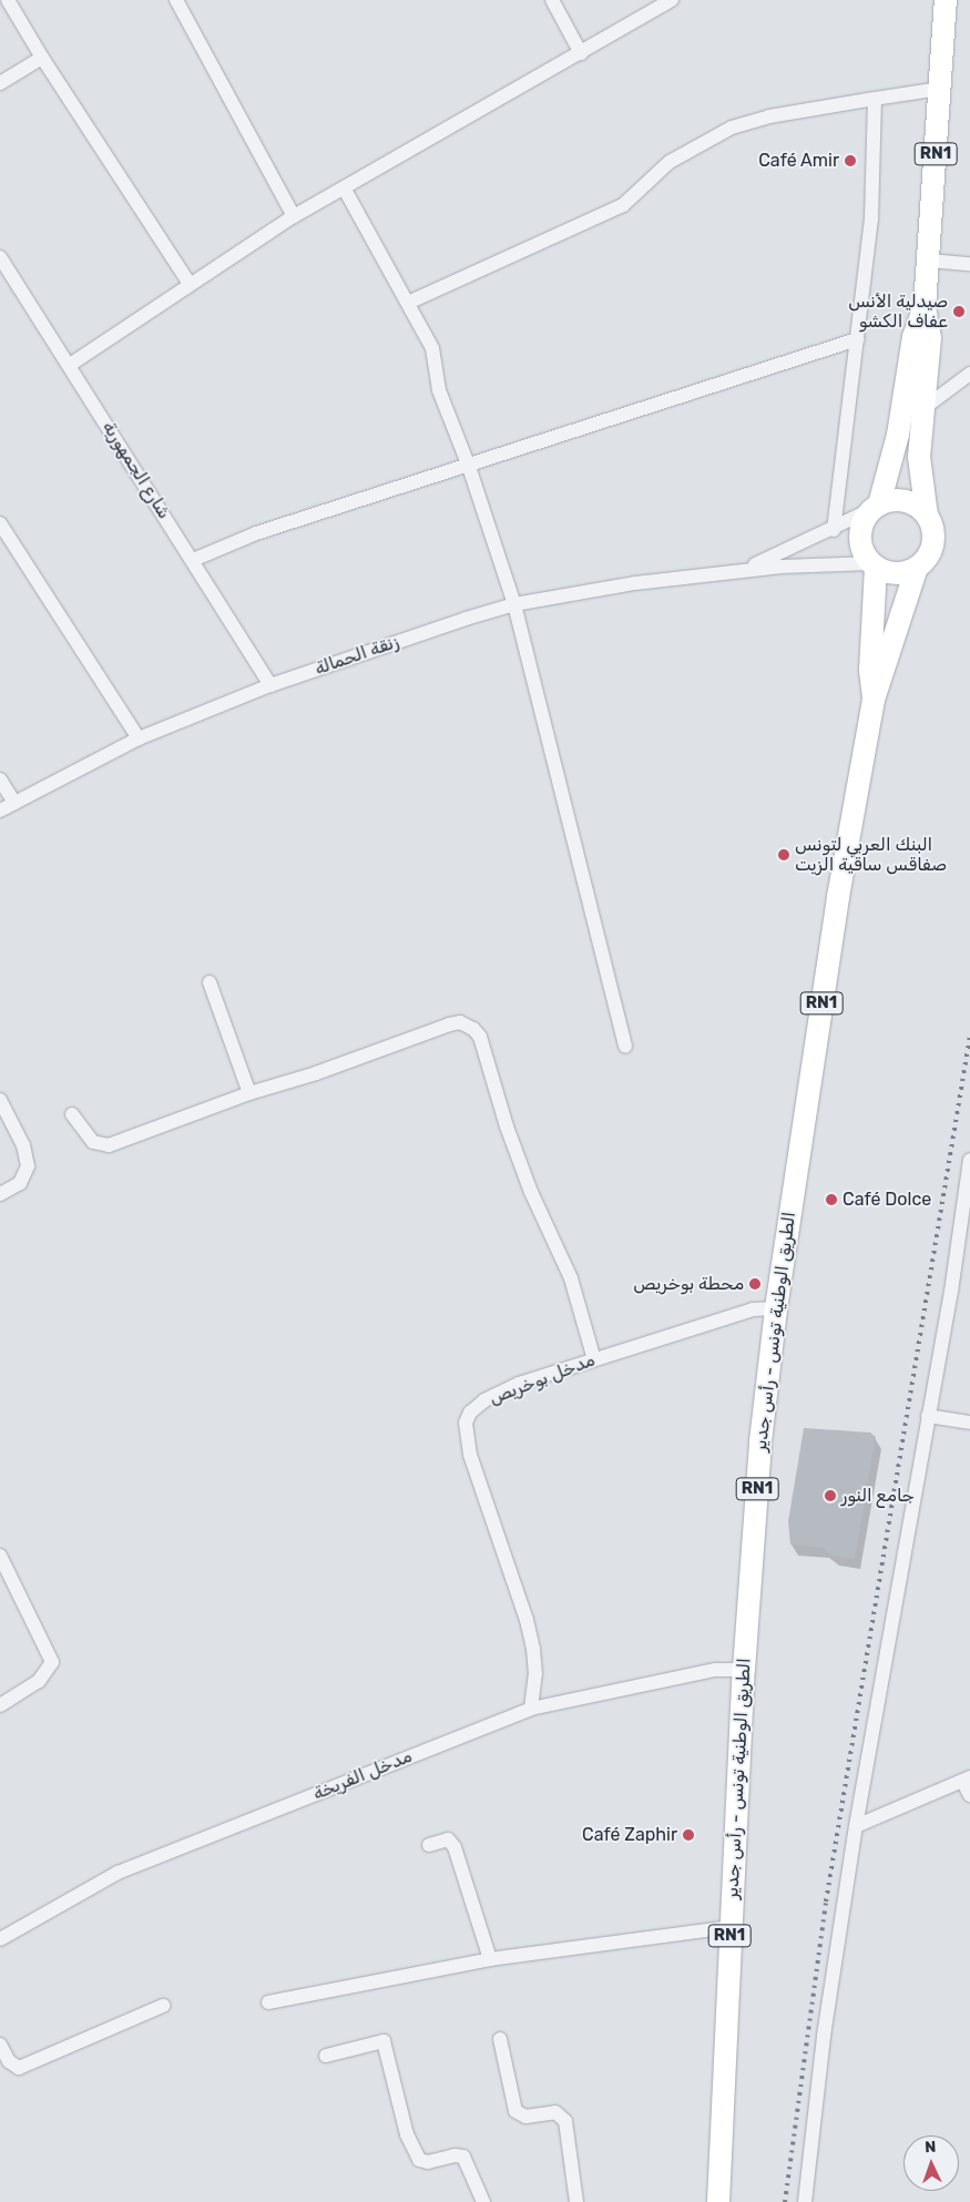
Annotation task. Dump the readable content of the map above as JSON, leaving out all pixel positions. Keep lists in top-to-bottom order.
{
  "streets": {
    "main road": ["RN1", "الطريق الوطنية تونس - رأس جدير"],
    "street": [
      "شارع الجمهورية",
      "زنقة الحمالة",
      "مدخل بوخريص",
      "مدخل الفريخة"
    ]
  },
  "crossings": [
    ["RN1", "الطريق الوطنية تونس - رأس جدير"],
    ["شارع الجمهورية", "زنقة الحمالة"],
    ["الطريق الوطنية تونس - رأس جدير", "مدخل بوخريص"],
    ["الطريق الوطنية تونس - رأس جدير", "مدخل الفريخة"],
    ["مدخل بوخريص", "مدخل الفريخة"]
  ],
  "places": [
    "Café Amir",
    "صيدلية الأنس عفاف الكشو",
    "البنك العربي لتونس صفاقس ساقية الزيت",
    "Café Dolce",
    "محطة بوخريص",
    "جامع النور",
    "Café Zaphir"
  ],
  "north": "top"
}
